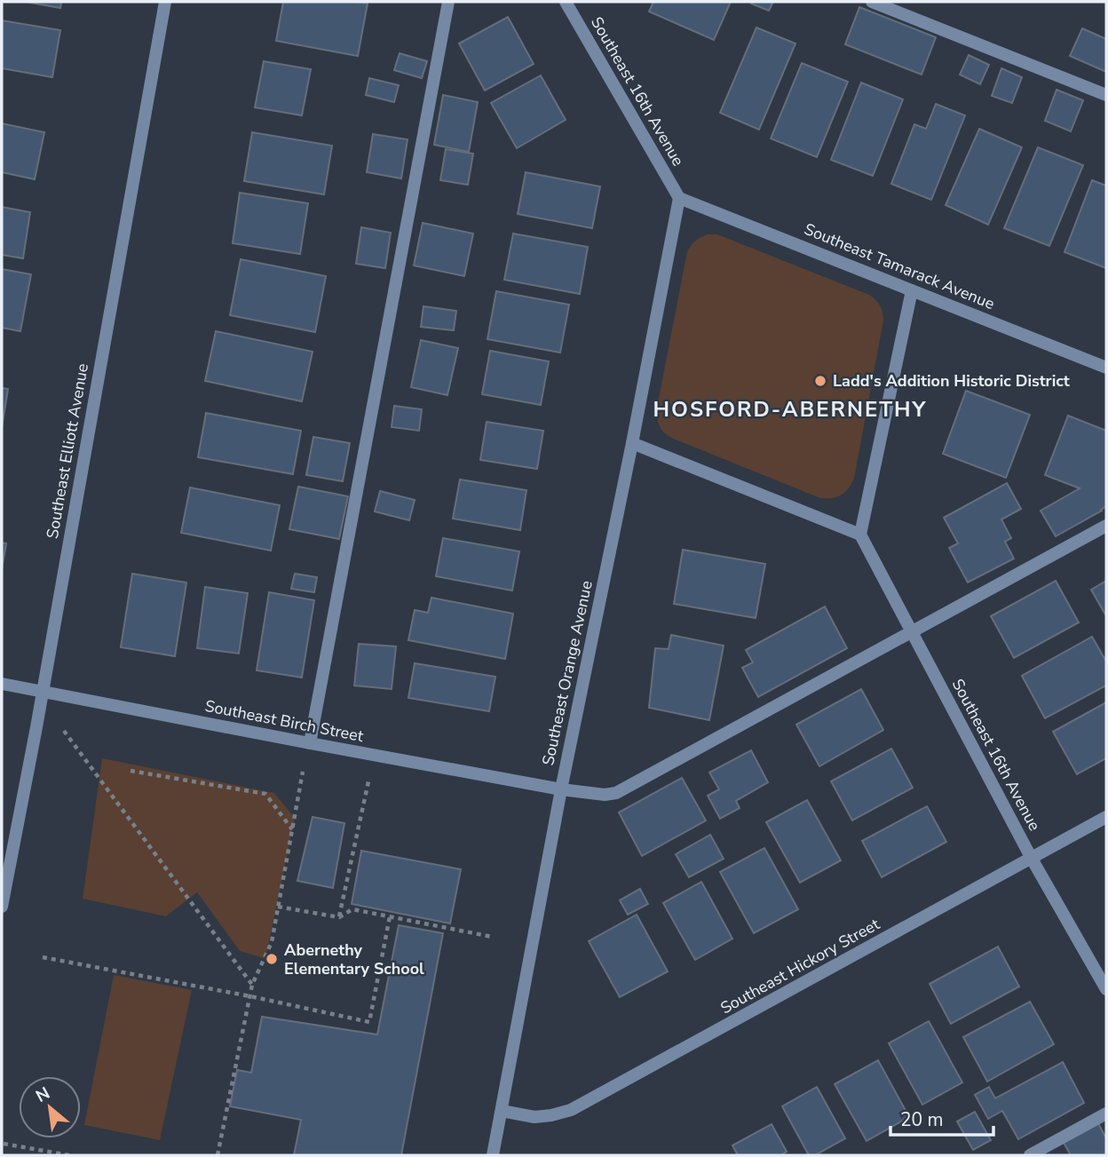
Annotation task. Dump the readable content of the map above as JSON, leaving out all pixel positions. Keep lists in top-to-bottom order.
{
  "streets": {
    "street": [
      "Southeast 16th Avenue",
      "Southeast Tamarack Avenue",
      "Southeast Elliott Avenue",
      "Southeast Orange Avenue",
      "Southeast Birch Street",
      "Southeast Hickory Street"
    ]
  },
  "crossings": [
    ["Southeast 16th Avenue", "Southeast Tamarack Avenue"],
    ["Southeast 16th Avenue", "Southeast Orange Avenue"],
    ["Southeast 16th Avenue", "Southeast Birch Street"],
    ["Southeast 16th Avenue", "Southeast Hickory Street"],
    ["Southeast Tamarack Avenue", "Southeast Orange Avenue"],
    ["Southeast Elliott Avenue", "Southeast Birch Street"],
    ["Southeast Orange Avenue", "Southeast Birch Street"],
    ["Southeast Orange Avenue", "Southeast Hickory Street"]
  ],
  "districts": ["HOSFORD-ABERNETHY"],
  "places": ["Ladd's Addition Historic District", "Abernethy Elementary School"],
  "scale_bar": "20 m",
  "north": "top left"
}
